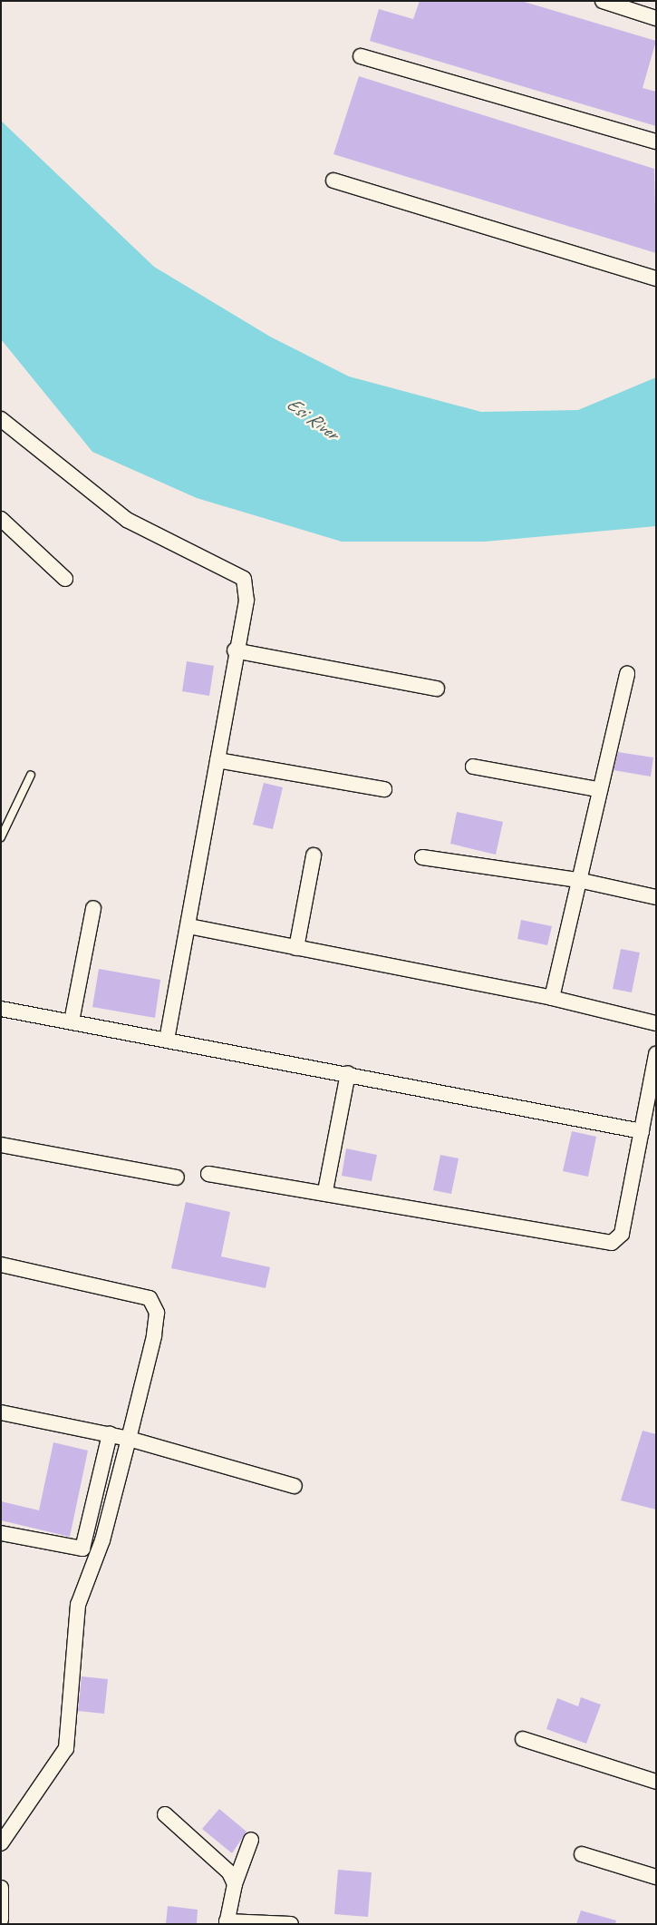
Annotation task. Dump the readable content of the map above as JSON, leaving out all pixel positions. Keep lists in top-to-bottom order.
{
  "water": ["Esi River"]
}
